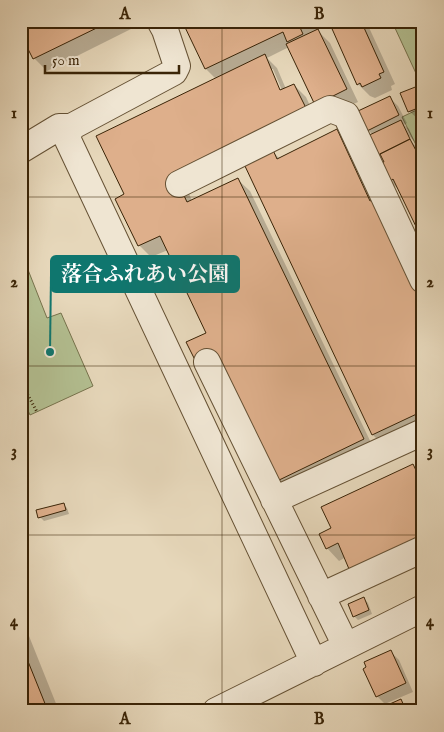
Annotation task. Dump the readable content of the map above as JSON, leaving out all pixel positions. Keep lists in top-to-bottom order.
{
  "places": ["落合ふれあい公園"],
  "scale_bar": "50 m",
  "grid": {
    "columns": ["A", "B"],
    "rows": [
      "1",
      "2",
      "3",
      "4"
    ]
  }
}
